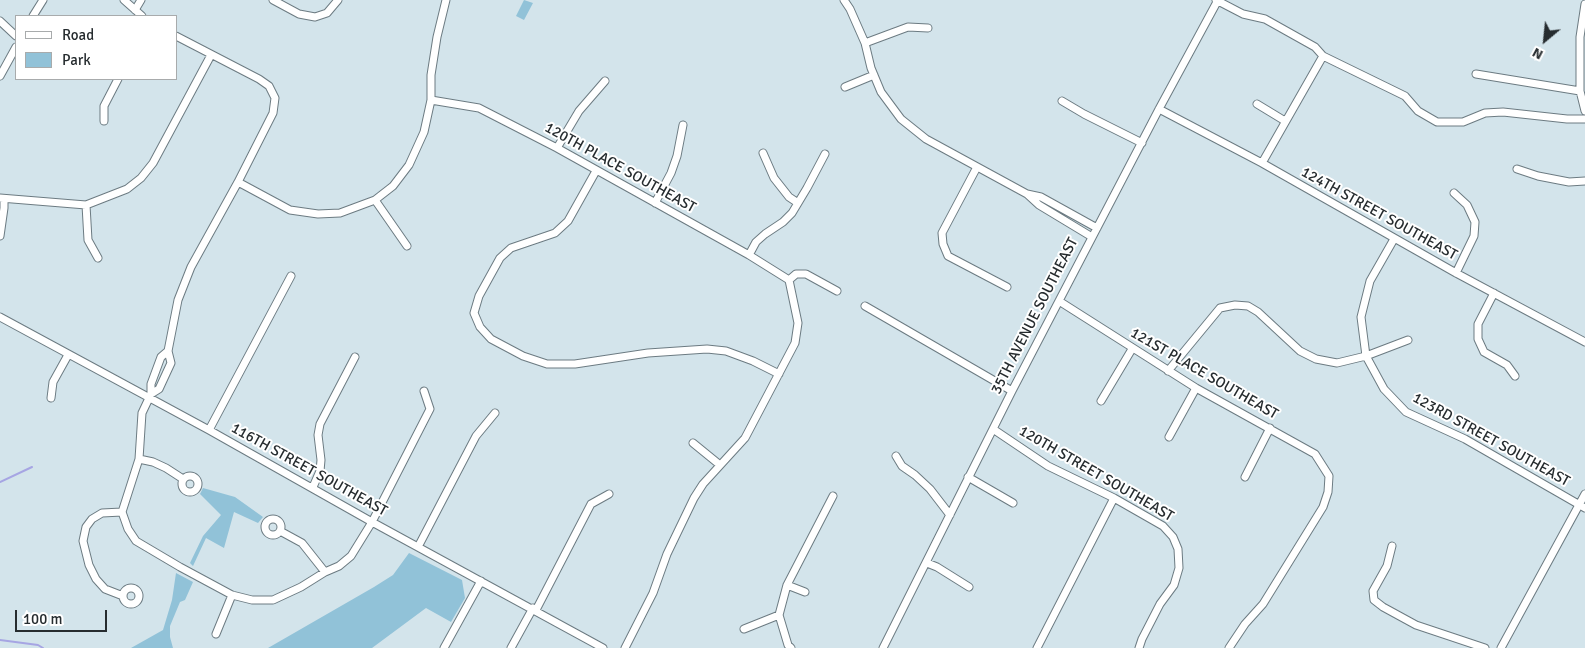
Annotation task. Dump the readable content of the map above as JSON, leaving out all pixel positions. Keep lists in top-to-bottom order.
{
  "streets": {
    "street": [
      "120TH PLACE SOUTHEAST",
      "124TH STREET SOUTHEAST",
      "35TH AVENUE SOUTHEAST",
      "121ST PLACE SOUTHEAST",
      "123RD STREET SOUTHEAST",
      "116TH STREET SOUTHEAST",
      "120TH STREET SOUTHEAST"
    ]
  },
  "crossings": [
    ["124TH STREET SOUTHEAST", "35TH AVENUE SOUTHEAST"],
    ["124TH STREET SOUTHEAST", "123RD STREET SOUTHEAST"],
    ["35TH AVENUE SOUTHEAST", "121ST PLACE SOUTHEAST"],
    ["35TH AVENUE SOUTHEAST", "120TH STREET SOUTHEAST"]
  ],
  "legend": ["Road", "Park"],
  "scale_bar": "100 m",
  "north": "bottom left"
}
